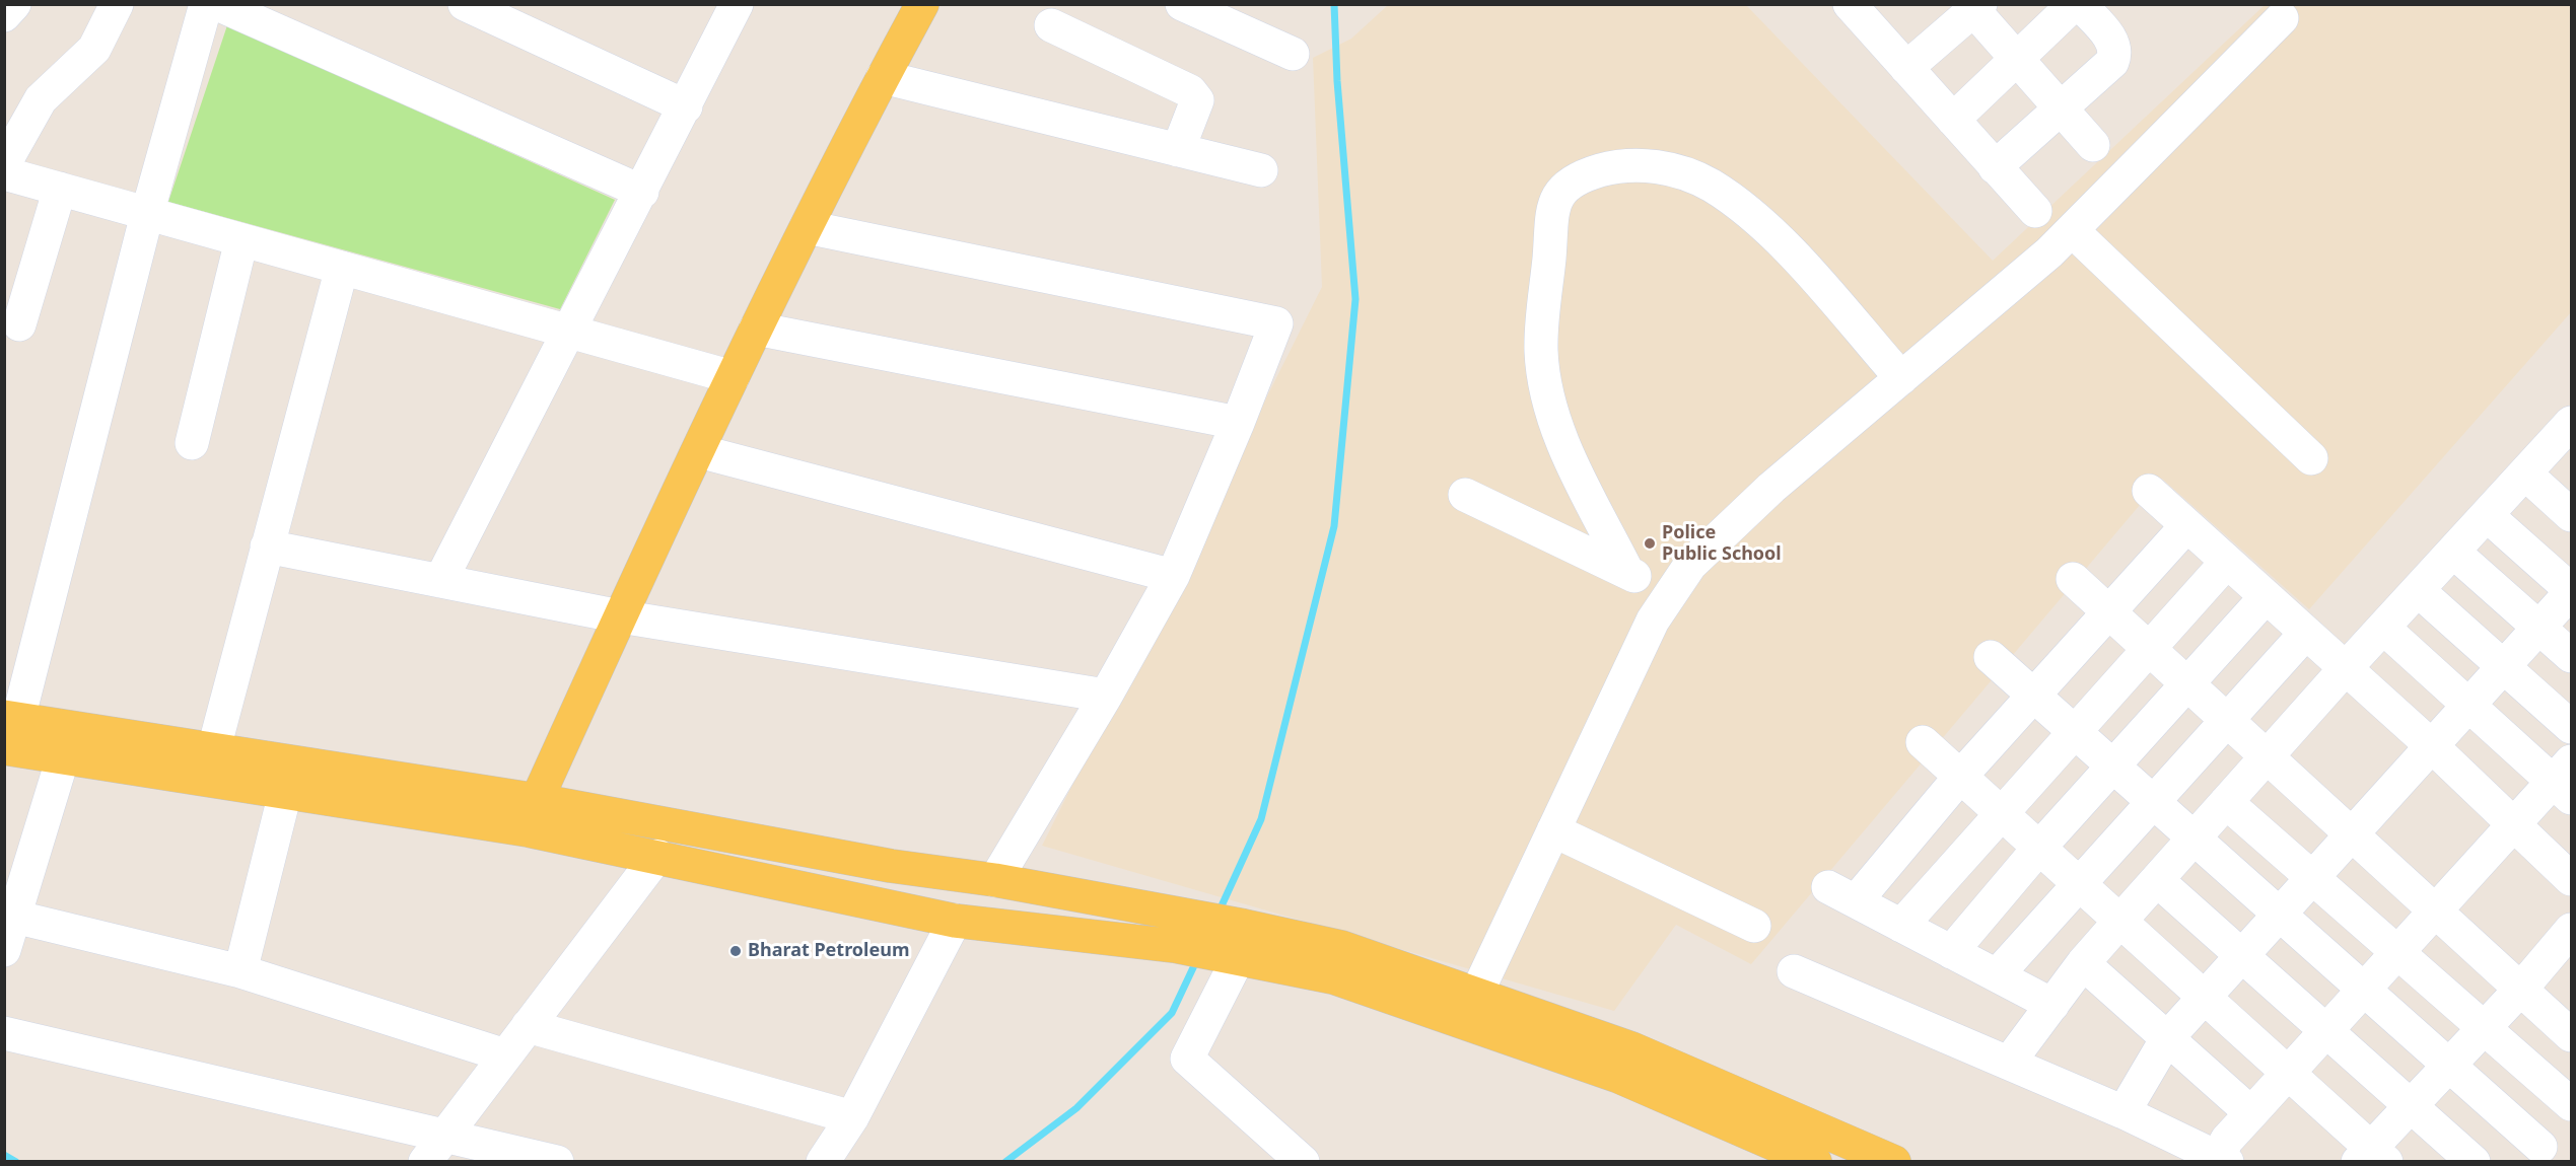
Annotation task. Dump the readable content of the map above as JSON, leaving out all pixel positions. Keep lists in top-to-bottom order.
{
  "places": ["Police Public School", "Bharat Petroleum"]
}
